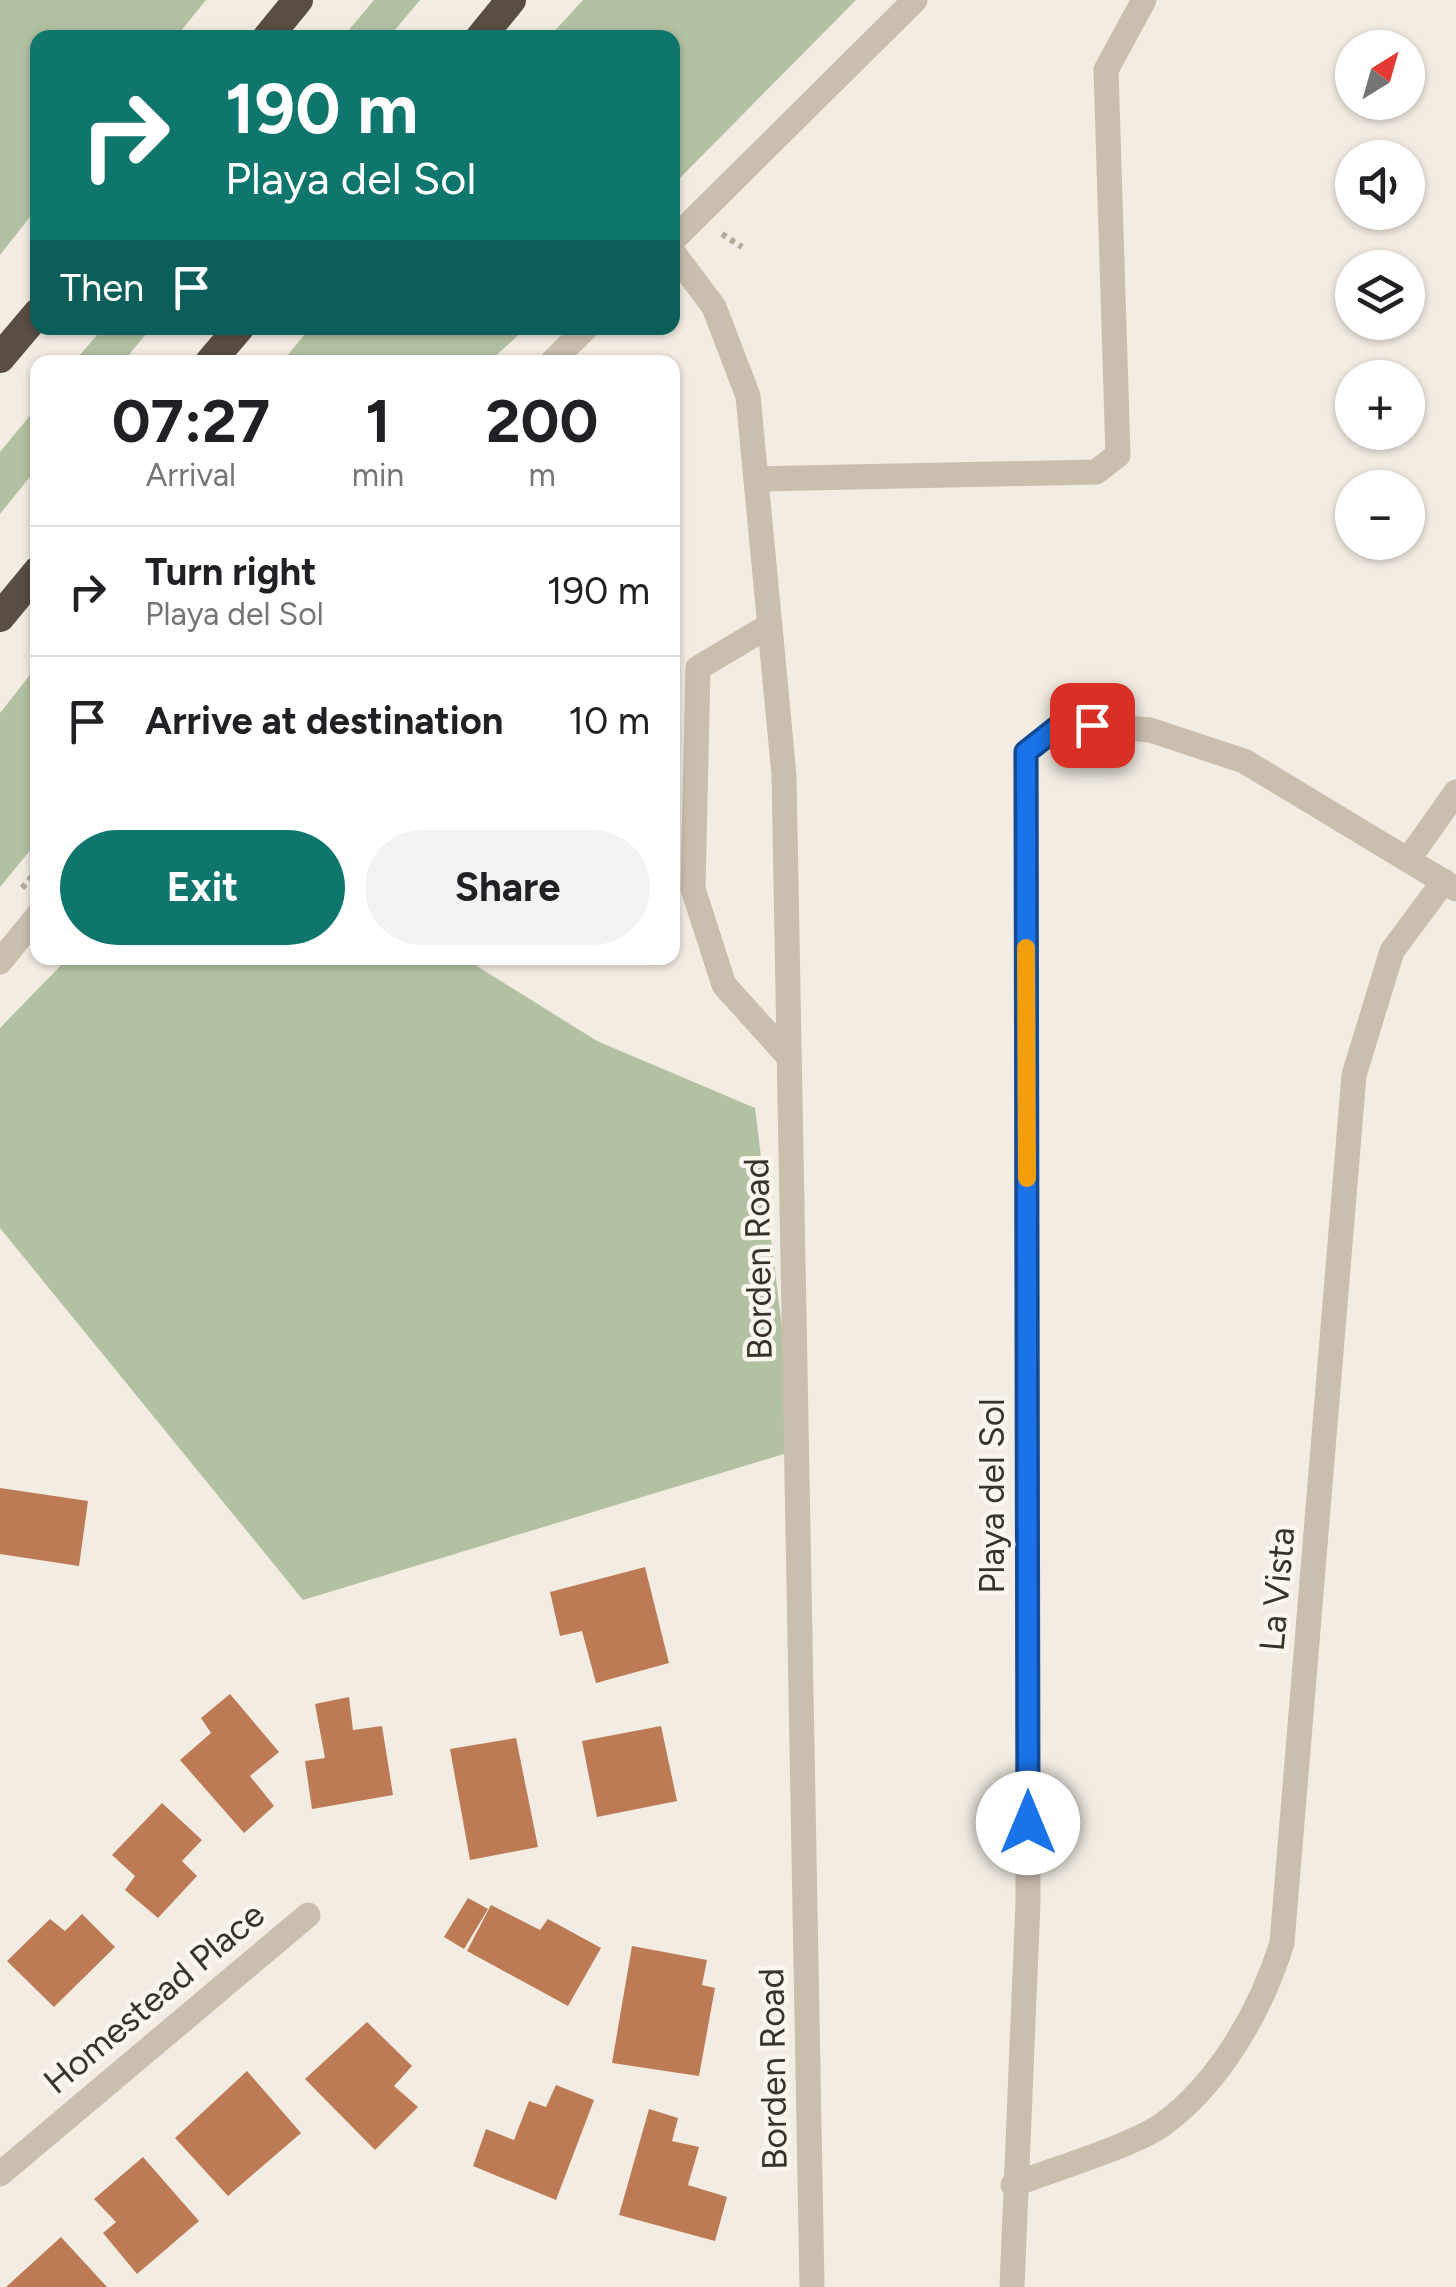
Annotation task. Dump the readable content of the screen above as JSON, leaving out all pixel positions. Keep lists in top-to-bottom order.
{
  "streets": {
    "street": [
      "Borden Road",
      "Playa del Sol",
      "La Vista",
      "Homestead Place"
    ]
  },
  "crossings": [
    ["Playa del Sol", "La Vista"]
  ],
  "north": "top right",
  "page": {
    "map_buttons": ["+", "−"],
    "turn": ["190 m", "Playa del Sol"],
    "then": "Then",
    "eta": [
      "07:27",
      "Arrival",
      "1",
      "min",
      "200",
      "m"
    ],
    "list": [
      {
        "name": "Turn right",
        "note": "Playa del Sol",
        "value": "190 m"
      },
      {
        "name": "Arrive at destination",
        "value": "10 m"
      }
    ],
    "buttons": ["Exit", "Share"]
  }
}
